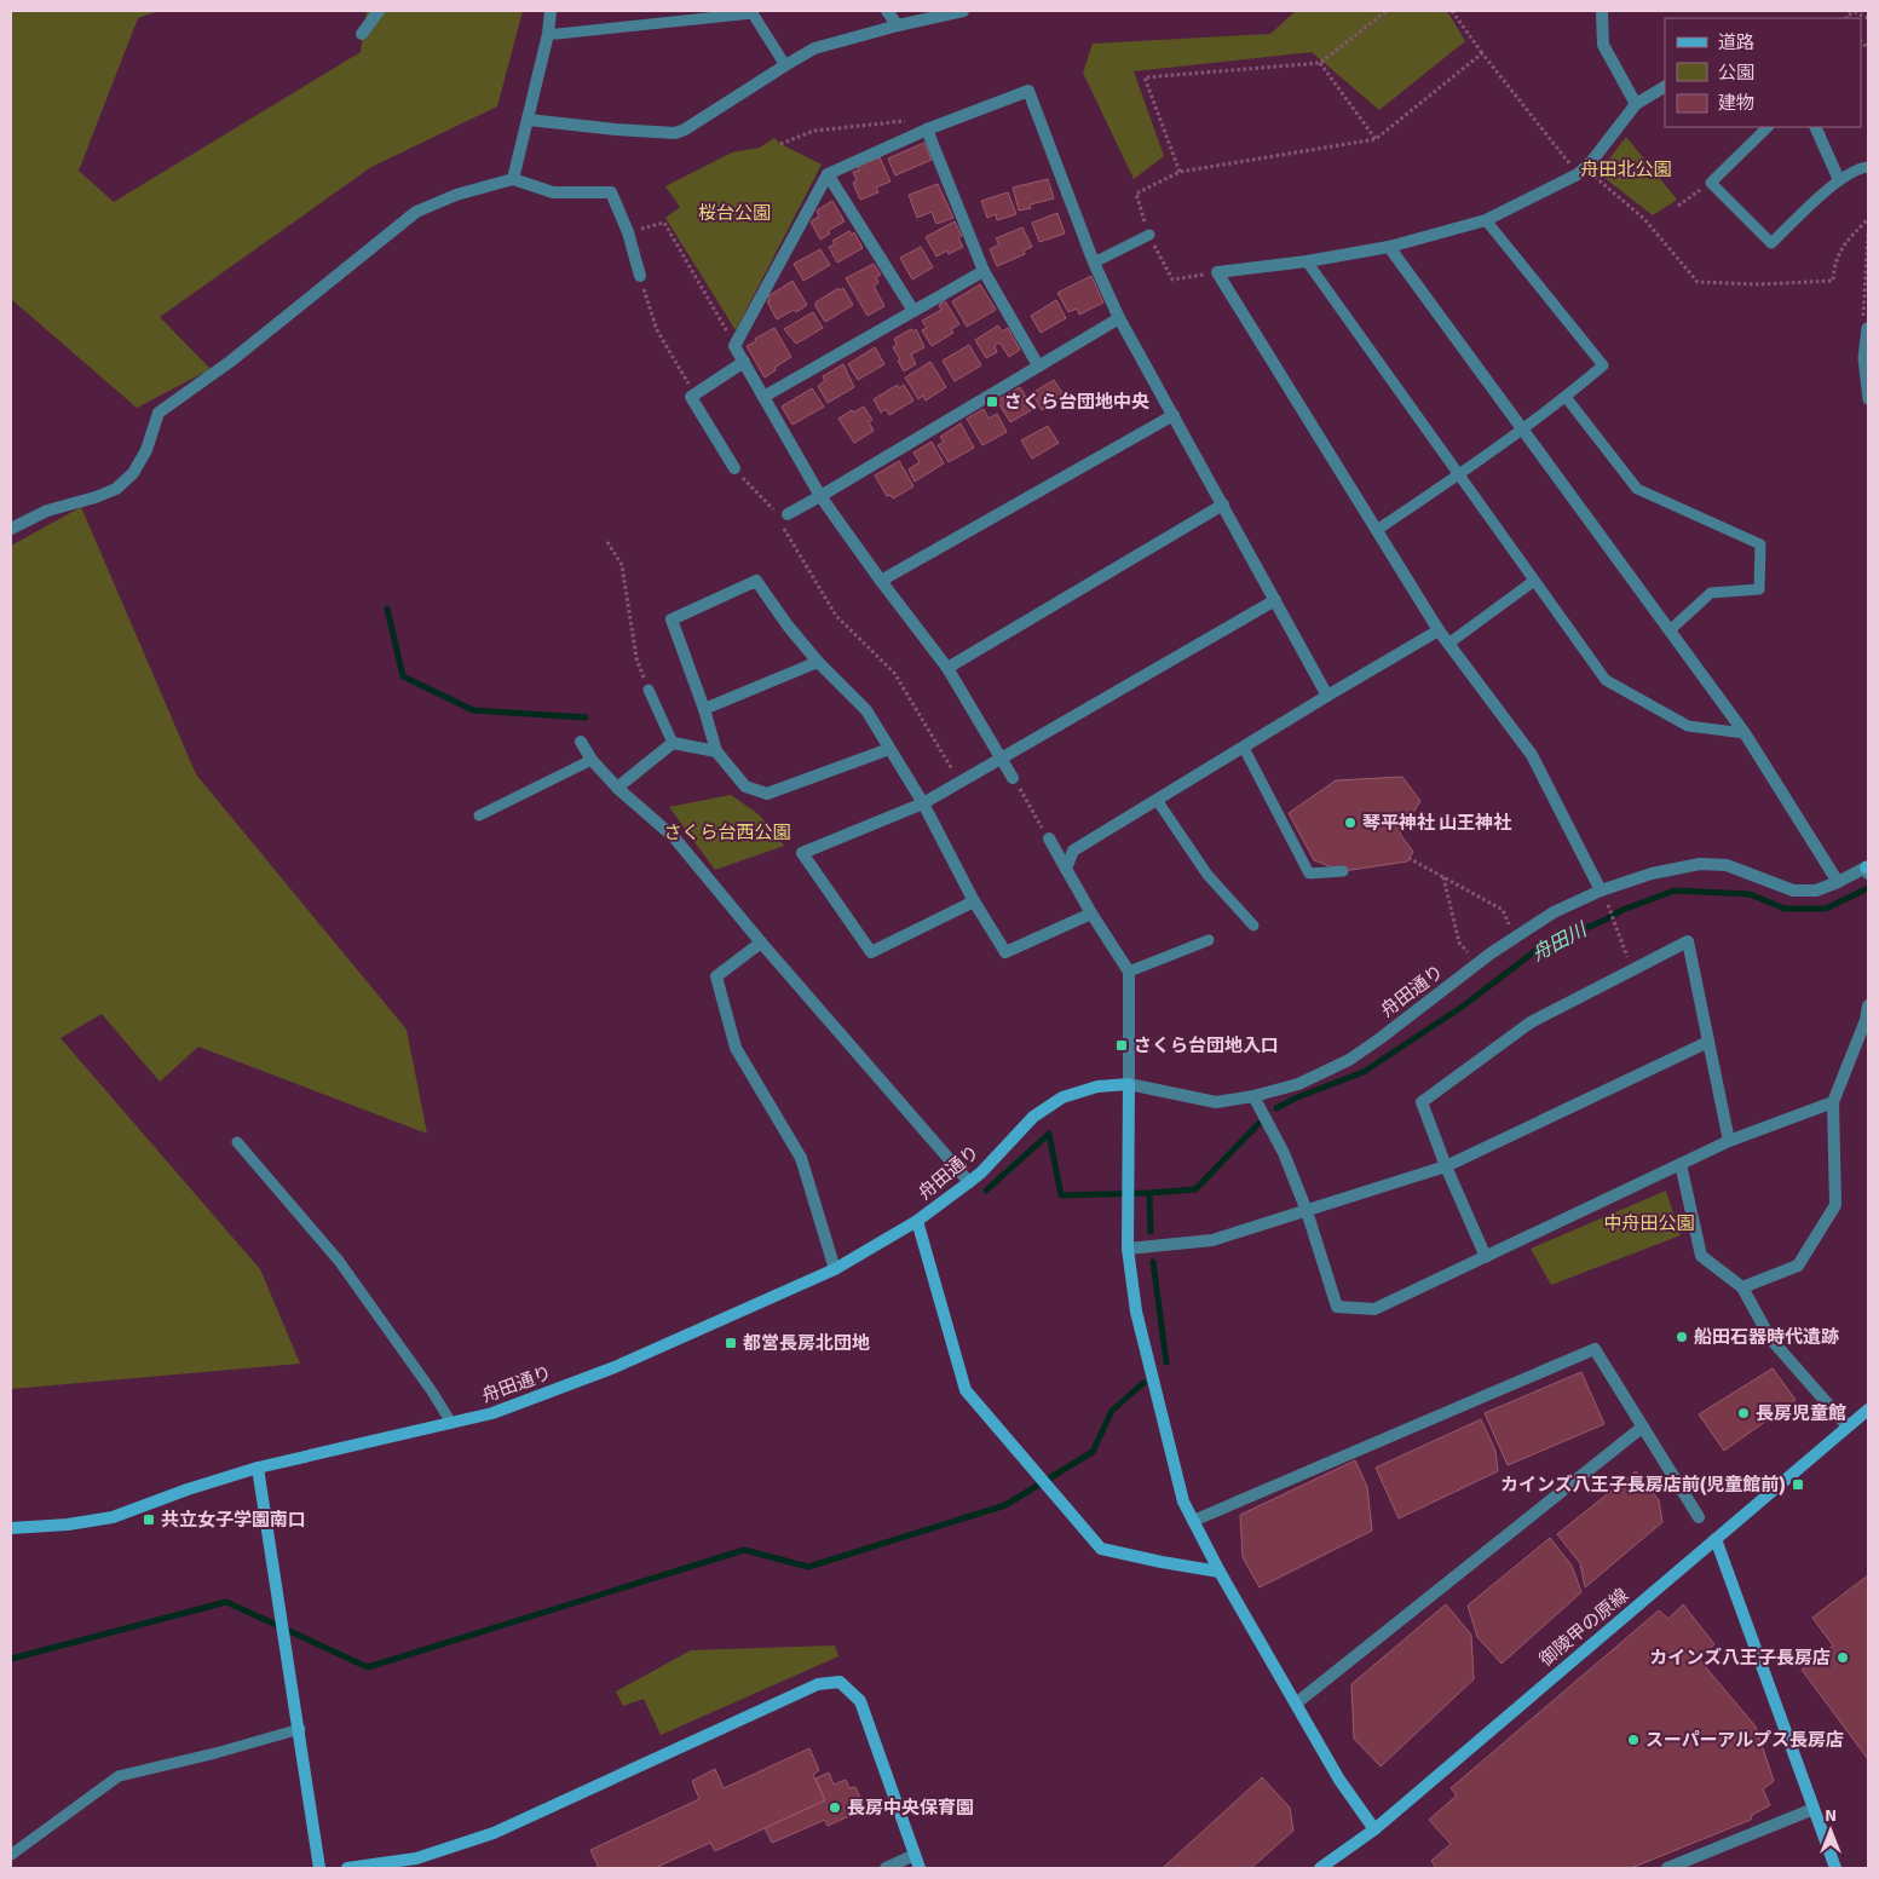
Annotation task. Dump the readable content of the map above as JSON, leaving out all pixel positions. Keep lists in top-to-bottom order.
{
  "streets": {
    "street": ["舟田通り", "御陵甲の原線"]
  },
  "water": ["舟田川"],
  "parks": [
    "舟田北公園",
    "桜台公園",
    "さくら台西公園",
    "中舟田公園"
  ],
  "places": {
    "transit": [
      "さくら台団地中央",
      "さくら台団地入口",
      "都営長房北団地",
      "カインズ八王子長房店前(児童館前)",
      "共立女子学園南口"
    ],
    "other": [
      "琴平神社 山王神社",
      "船田石器時代遺跡",
      "長房児童館",
      "カインズ八王子長房店",
      "スーパーアルプス長房店",
      "長房中央保育園"
    ]
  },
  "legend": ["道路", "公園", "建物"],
  "north": "top"
}
